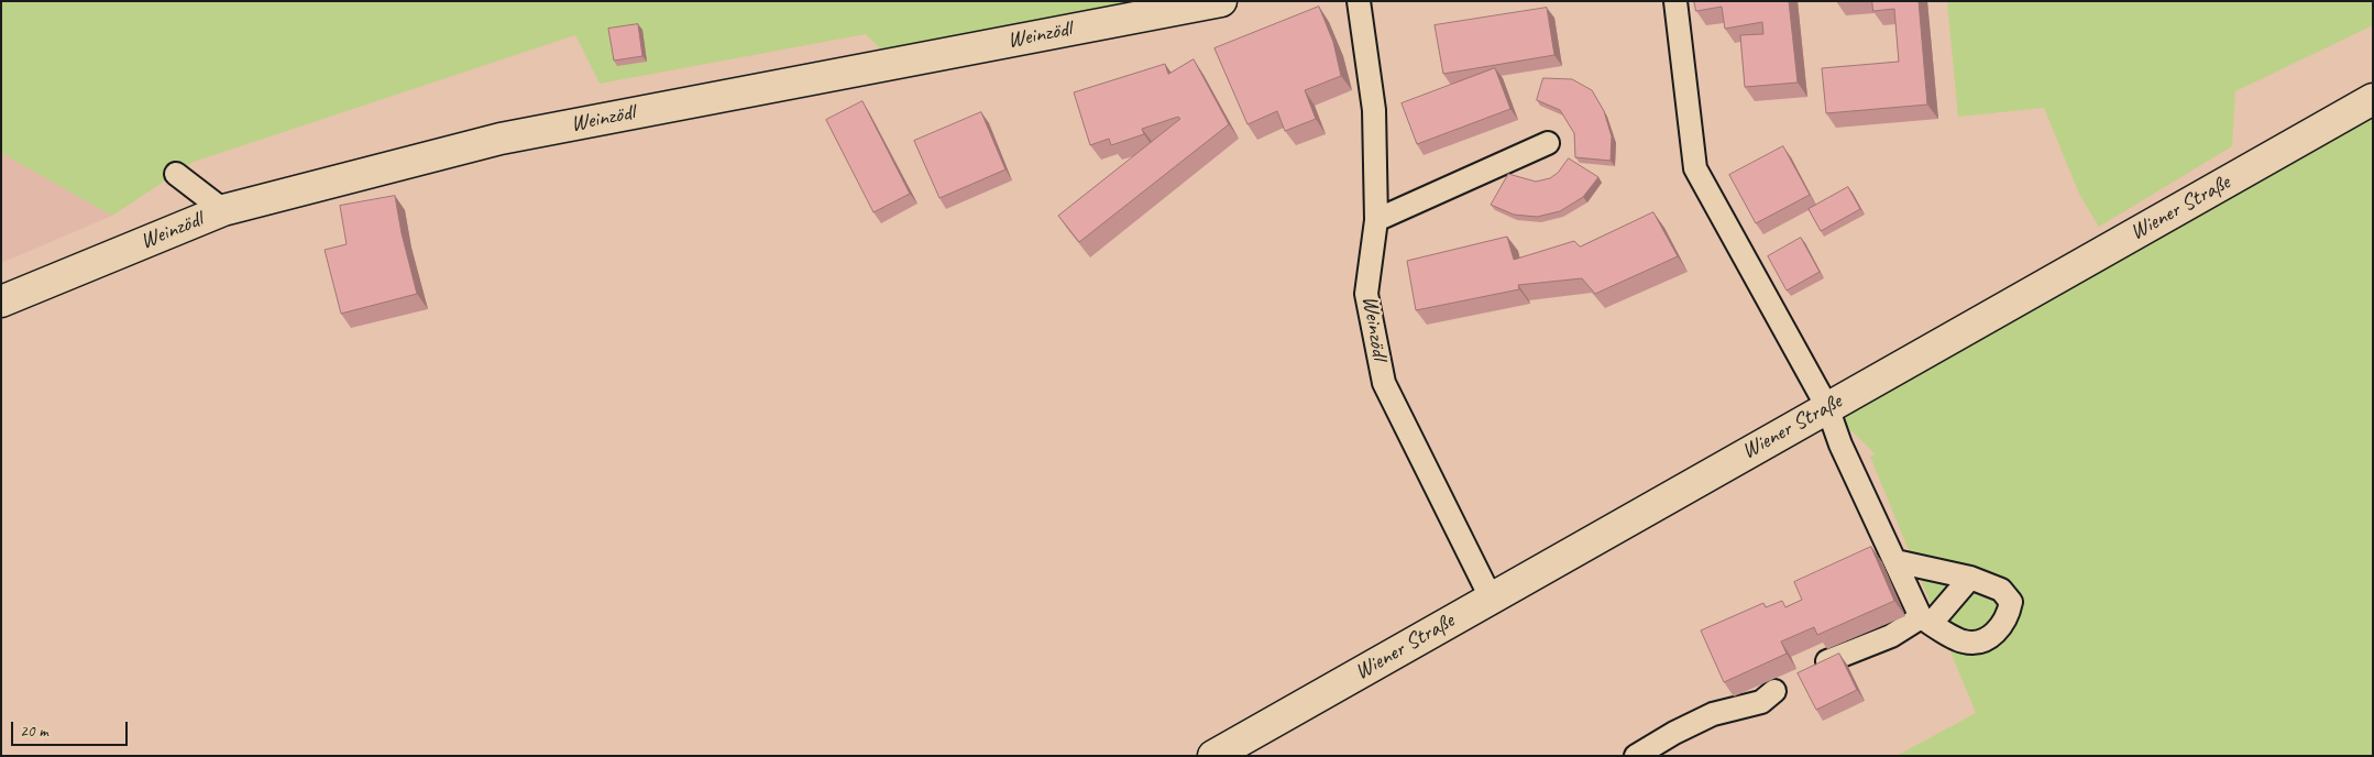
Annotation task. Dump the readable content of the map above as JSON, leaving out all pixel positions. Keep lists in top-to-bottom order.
{
  "streets": {
    "main road": ["Weinzödl", "Wiener Straße"]
  },
  "crossings": [
    ["Weinzödl", "Wiener Straße"]
  ],
  "scale_bar": "20 m"
}
